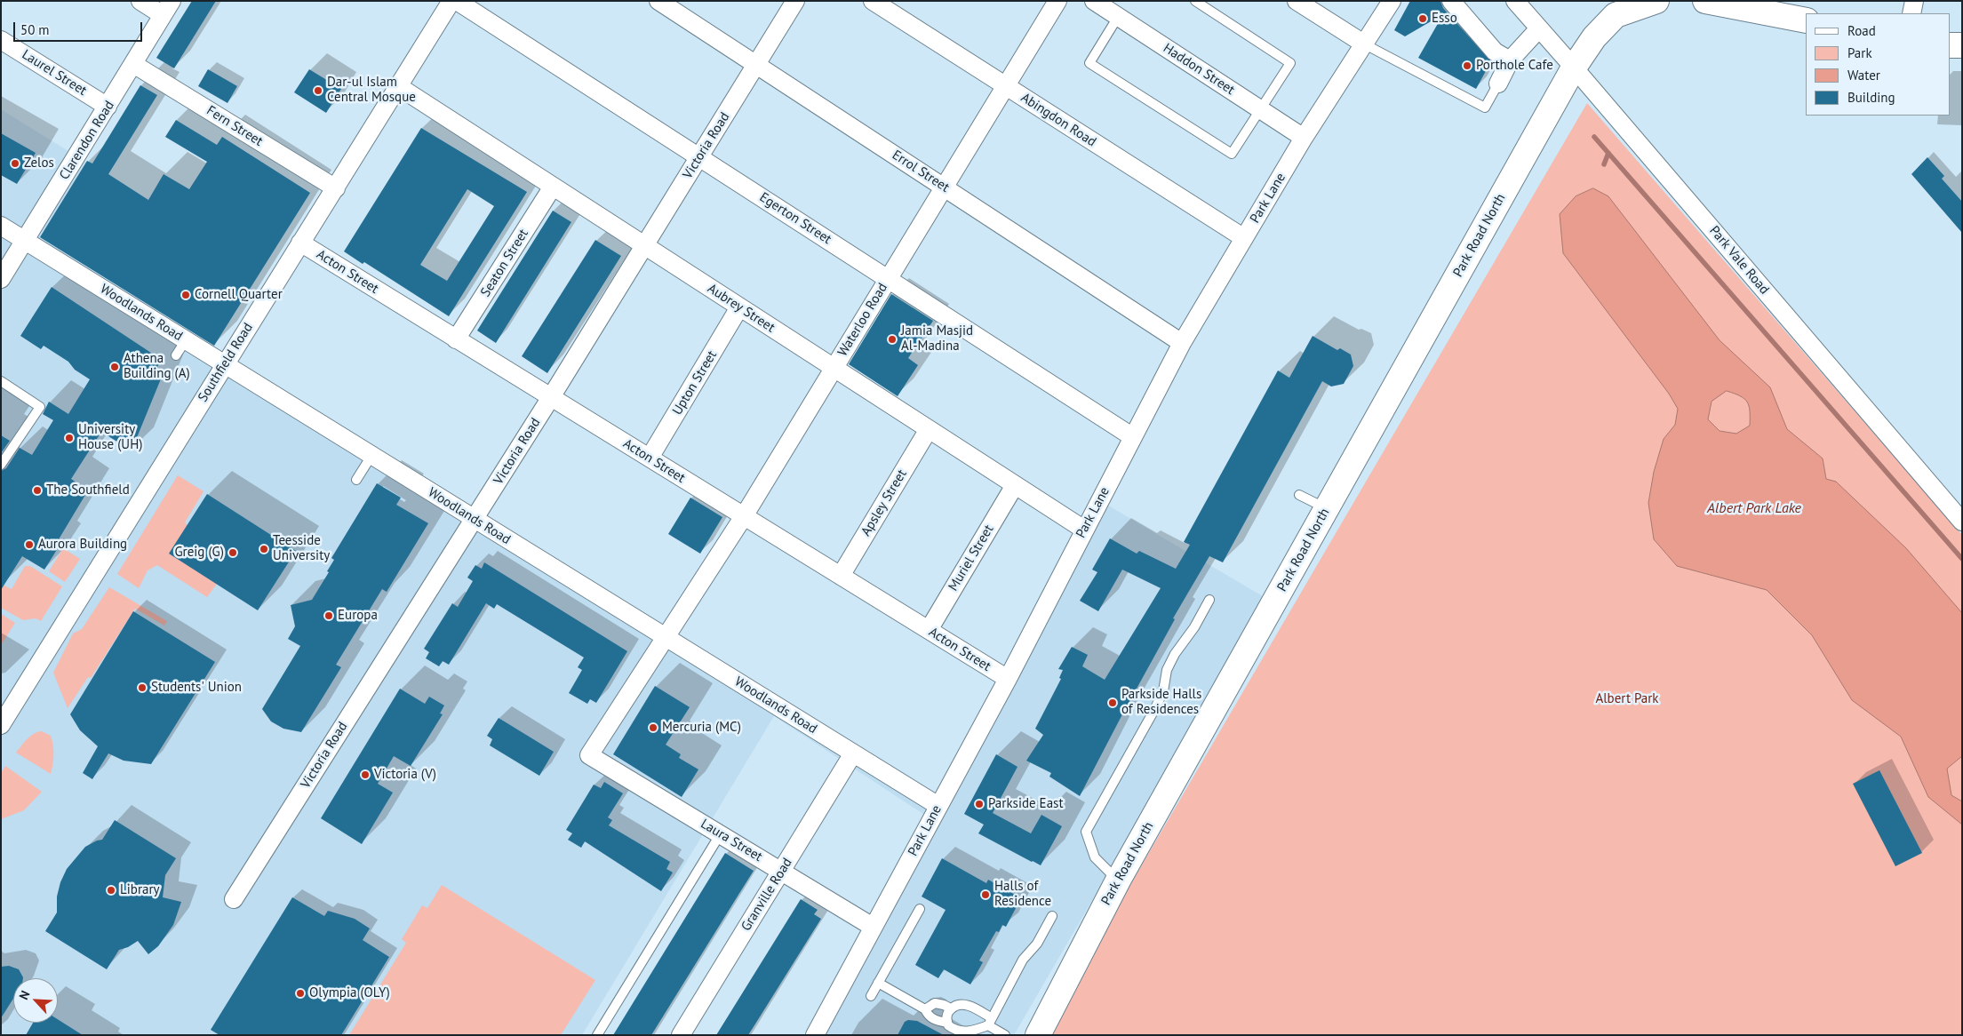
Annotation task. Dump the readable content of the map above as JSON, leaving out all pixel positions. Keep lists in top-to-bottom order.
{
  "streets": {
    "street": [
      "Haddon Street",
      "Laurel Street",
      "Abingdon Road",
      "Fern Street",
      "Clarendon Road",
      "Victoria Road",
      "Errol Street",
      "Park Lane",
      "Egerton Street",
      "Park Road North",
      "Park Vale Road",
      "Seaton Street",
      "Acton Street",
      "Aubrey Street",
      "Woodlands Road",
      "Waterloo Road",
      "Southfield Road",
      "Upton Street",
      "Apsley Street",
      "Muriel Street",
      "Laura Street",
      "Granville Road"
    ]
  },
  "crossings": [
    ["Haddon Street", "Park Lane"],
    ["Laurel Street", "Clarendon Road"],
    ["Abingdon Road", "Park Lane"],
    ["Abingdon Road", "Waterloo Road"],
    ["Fern Street", "Clarendon Road"],
    ["Fern Street", "Southfield Road"],
    ["Clarendon Road", "Woodlands Road"],
    ["Victoria Road", "Errol Street"],
    ["Victoria Road", "Egerton Street"],
    ["Victoria Road", "Acton Street"],
    ["Victoria Road", "Aubrey Street"],
    ["Victoria Road", "Woodlands Road"],
    ["Errol Street", "Park Lane"],
    ["Errol Street", "Waterloo Road"],
    ["Park Lane", "Egerton Street"],
    ["Park Lane", "Acton Street"],
    ["Park Lane", "Aubrey Street"],
    ["Park Lane", "Woodlands Road"],
    ["Park Lane", "Laura Street"],
    ["Egerton Street", "Waterloo Road"],
    ["Park Road North", "Park Vale Road"],
    ["Seaton Street", "Acton Street"],
    ["Seaton Street", "Aubrey Street"],
    ["Acton Street", "Waterloo Road"],
    ["Acton Street", "Southfield Road"],
    ["Acton Street", "Upton Street"],
    ["Acton Street", "Apsley Street"],
    ["Acton Street", "Muriel Street"],
    ["Aubrey Street", "Waterloo Road"],
    ["Aubrey Street", "Southfield Road"],
    ["Aubrey Street", "Upton Street"],
    ["Aubrey Street", "Apsley Street"],
    ["Aubrey Street", "Muriel Street"],
    ["Woodlands Road", "Waterloo Road"],
    ["Woodlands Road", "Southfield Road"],
    ["Woodlands Road", "Granville Road"],
    ["Waterloo Road", "Laura Street"],
    ["Laura Street", "Granville Road"]
  ],
  "water": ["Albert Park Lake"],
  "parks": ["Albert Park"],
  "places": [
    "Esso",
    "Porthole Cafe",
    "Dar-ul Islam Central Mosque",
    "Zelos",
    "Cornell Quarter",
    "Jamia Masjid Al-Madina",
    "Athena Building (A)",
    "University House (UH)",
    "The Southfield",
    "Aurora Building",
    "Teesside University",
    "Greig (G)",
    "Europa",
    "Students' Union",
    "Parkside Halls of Residences",
    "Mercuria (MC)",
    "Victoria (V)",
    "Parkside East",
    "Library",
    "Halls of Residence",
    "Olympia (OLY)"
  ],
  "legend": [
    "Road",
    "Park",
    "Water",
    "Building"
  ],
  "scale_bar": "50 m",
  "north": "top left"
}
